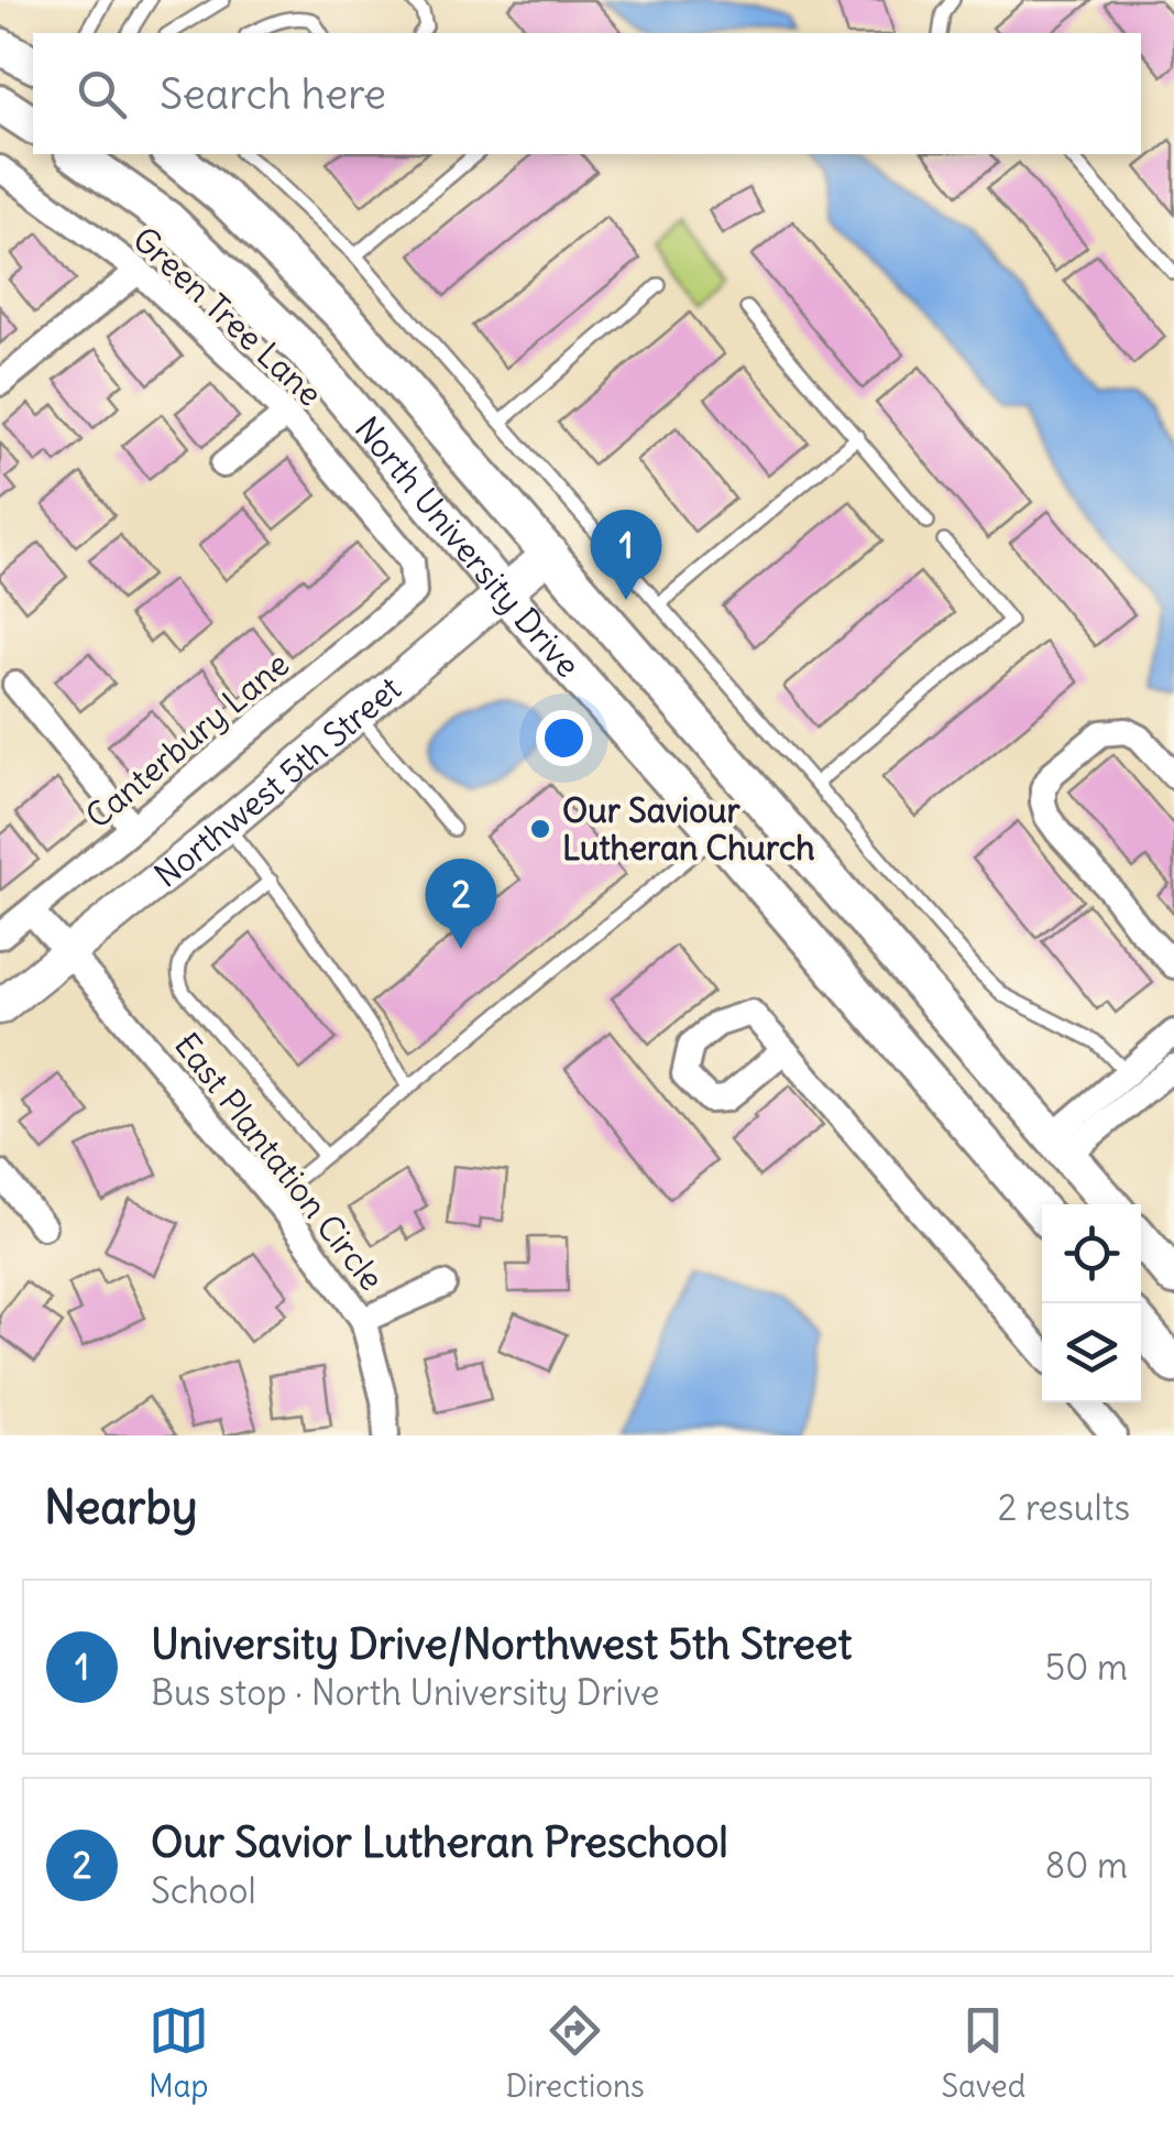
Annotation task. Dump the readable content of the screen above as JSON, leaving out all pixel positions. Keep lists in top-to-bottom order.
{
  "streets": {
    "main road": ["North University Drive"],
    "street": [
      "Green Tree Lane",
      "Canterbury Lane",
      "Northwest 5th Street",
      "East Plantation Circle"
    ]
  },
  "crossings": [
    ["Green Tree Lane", "Canterbury Lane"],
    ["North University Drive", "Northwest 5th Street"],
    ["Canterbury Lane", "East Plantation Circle"],
    ["Northwest 5th Street", "East Plantation Circle"]
  ],
  "places": ["Our Saviour Lutheran Church"],
  "page": {
    "search": "Search here",
    "pins": ["1", "2"],
    "heading": ["Nearby", "2 results"],
    "list": [
      {
        "mark": "1",
        "name": "University Drive/Northwest 5th Street",
        "note": "Bus stop · North University Drive",
        "value": "50 m"
      },
      {
        "mark": "2",
        "name": "Our Savior Lutheran Preschool",
        "note": "School",
        "value": "80 m"
      }
    ],
    "nav": ["Map", "Directions", "Saved"]
  }
}
